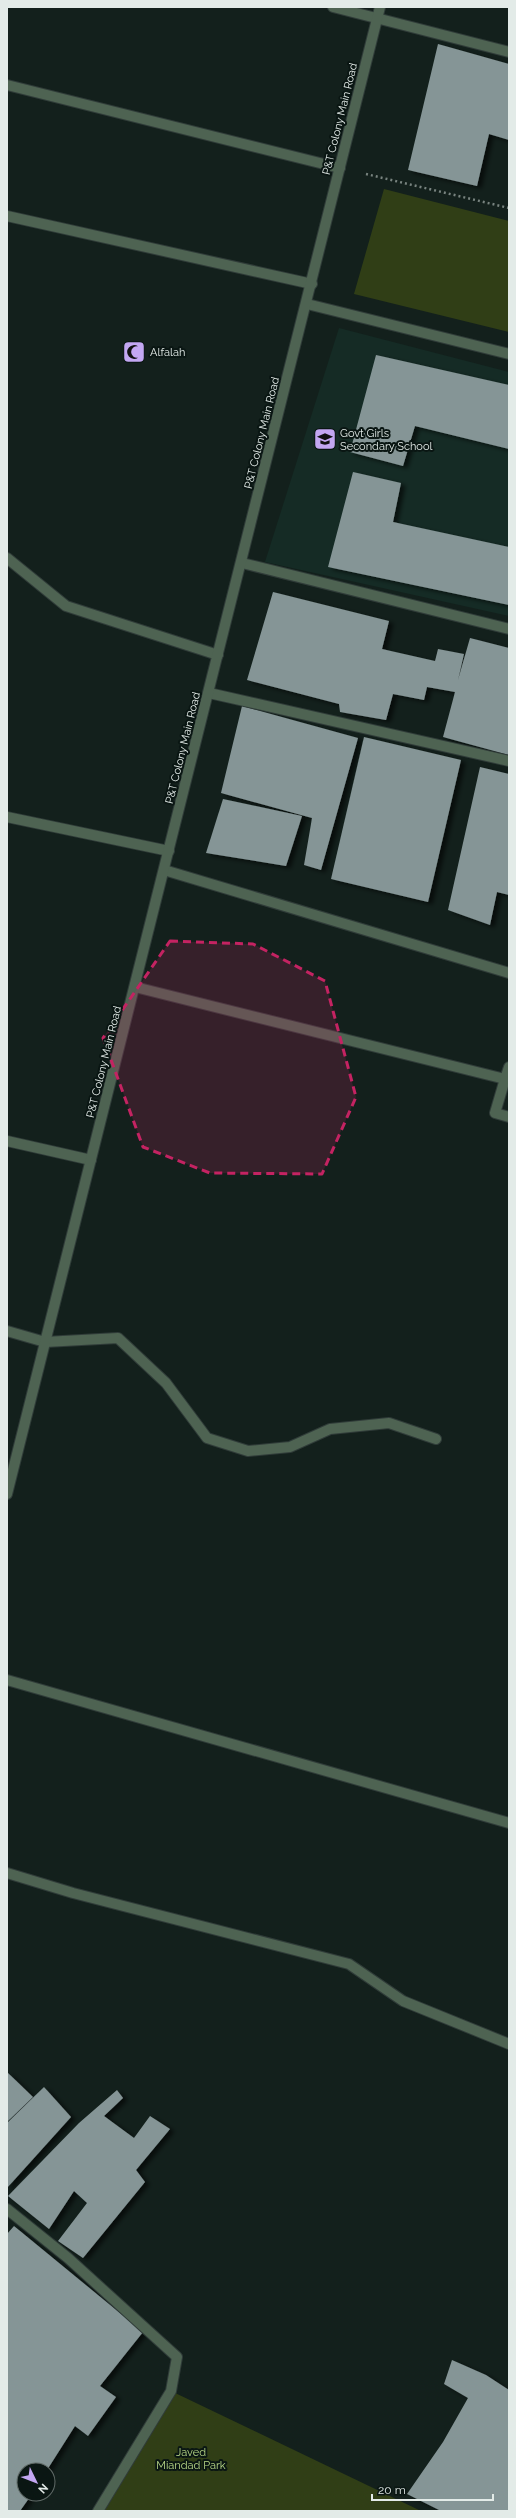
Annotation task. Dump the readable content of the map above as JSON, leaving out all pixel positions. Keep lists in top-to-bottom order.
{
  "streets": {
    "street": ["P&T Colony Main Road"]
  },
  "parks": ["Javed Miandad Park"],
  "places": {
    "mosque": ["Alfalah"],
    "school or university": ["Govt Girls Secondary School"]
  },
  "scale_bar": "20 m",
  "north": "bottom right"
}
